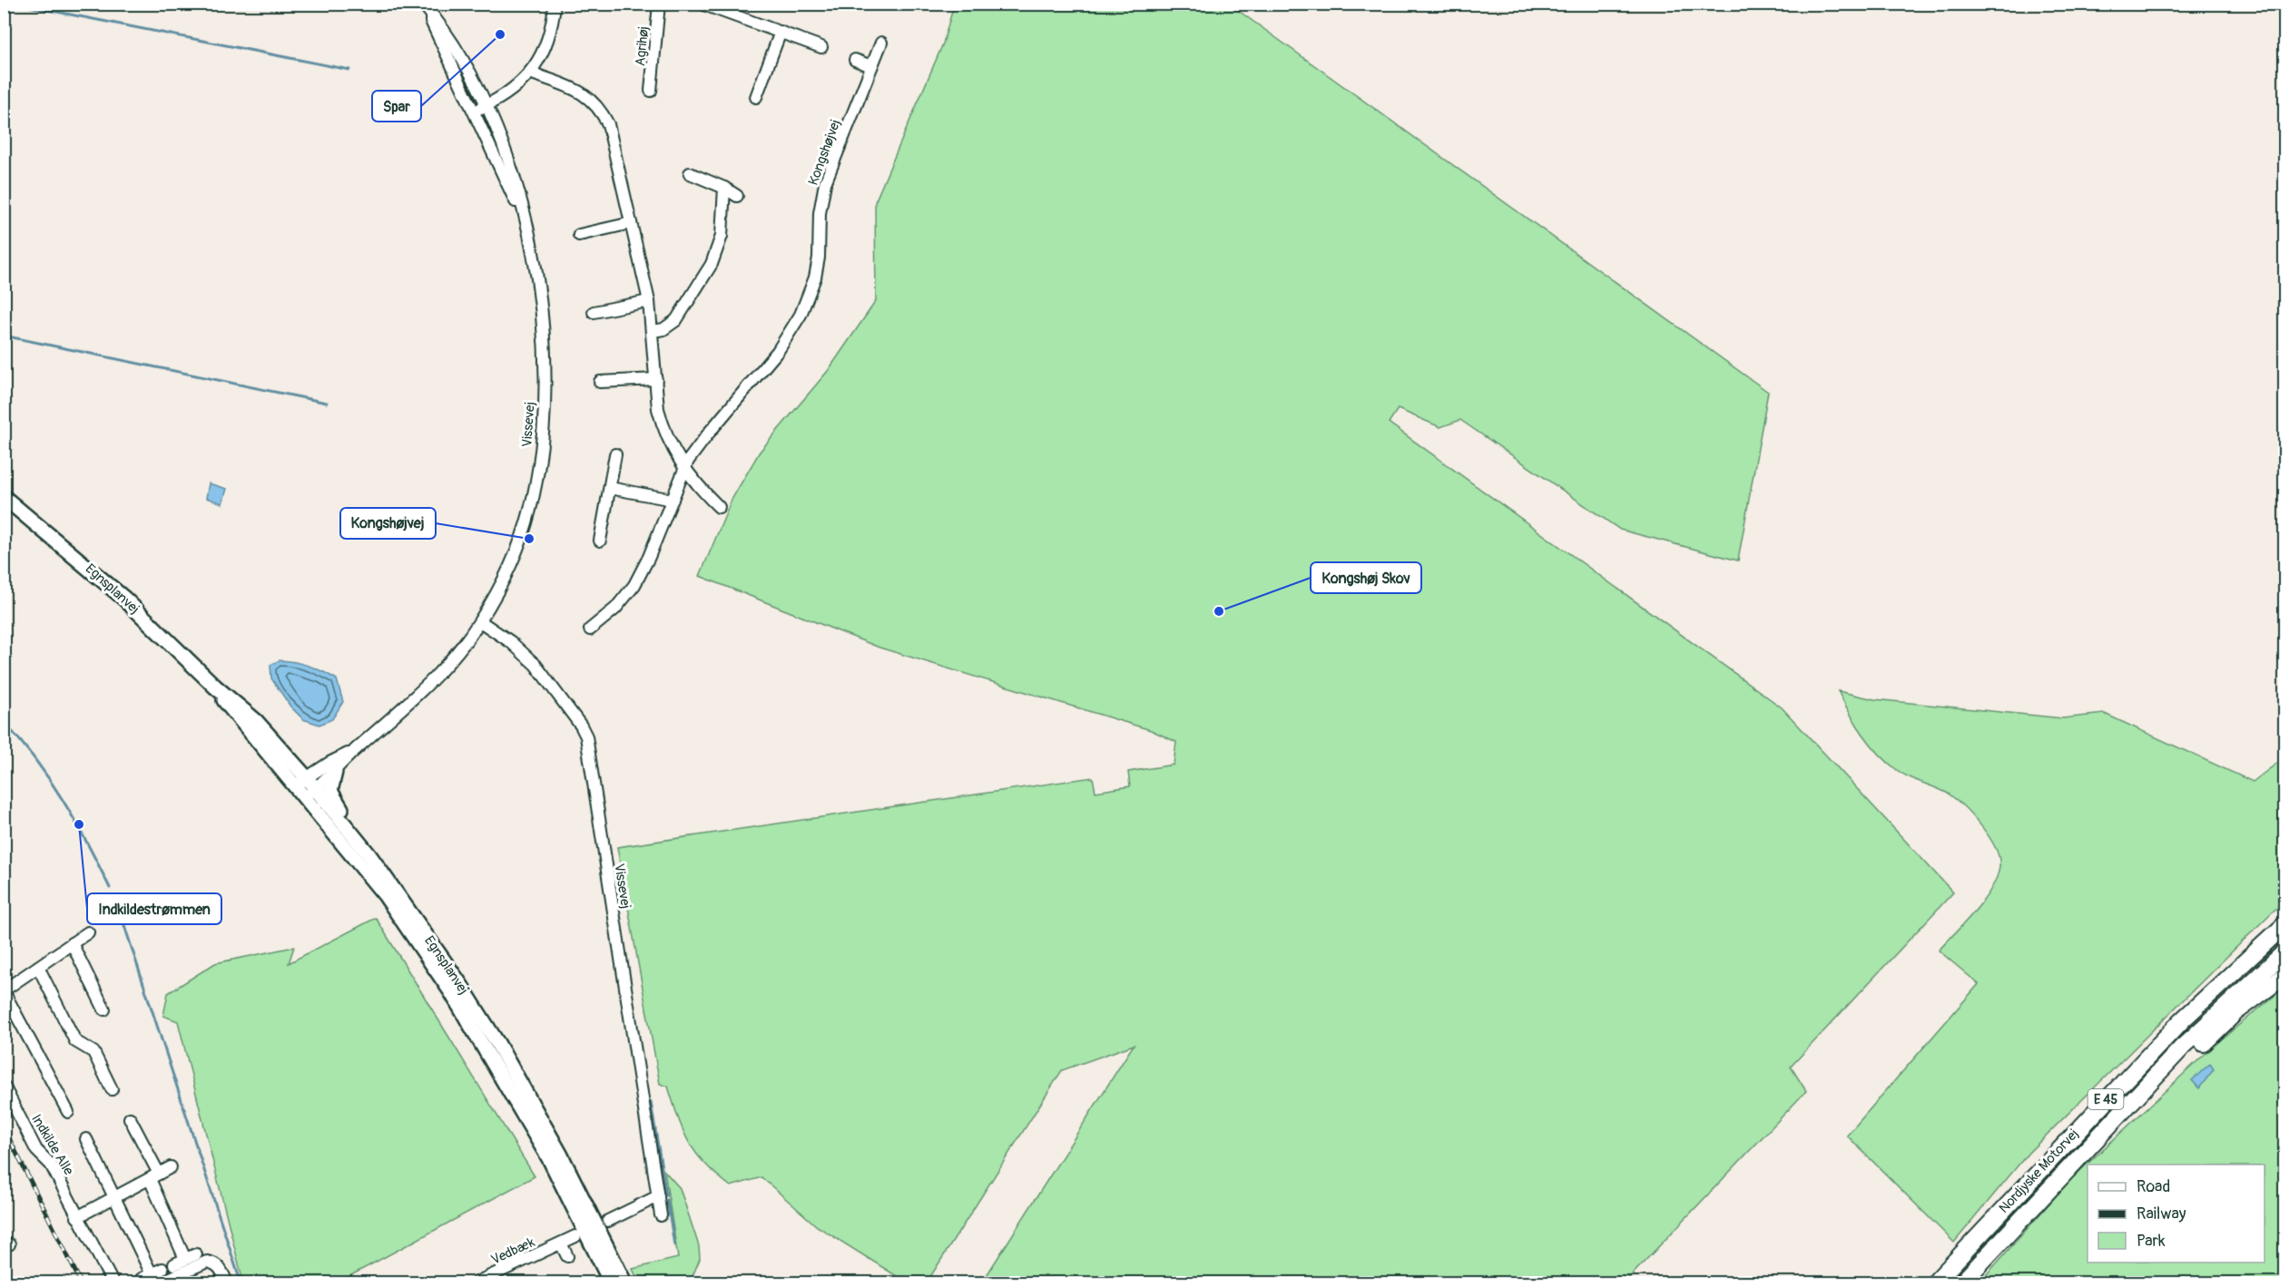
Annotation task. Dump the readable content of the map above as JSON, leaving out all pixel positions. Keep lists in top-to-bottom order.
{
  "streets": {
    "highway": ["E 45", "Nordjyske Motorvej"],
    "main road": ["Egnsplanvej"],
    "street": [
      "Agrihøj",
      "Kongshøjvej",
      "Vissevej",
      "Indkilde Alle",
      "Vedbæk"
    ]
  },
  "crossings": [
    ["Vissevej", "Egnsplanvej"]
  ],
  "places": [
    "Spar",
    "Kongshøjvej",
    "Kongshøj Skov",
    "Indkildestrømmen"
  ],
  "legend": ["Road", "Railway", "Park"]
}
